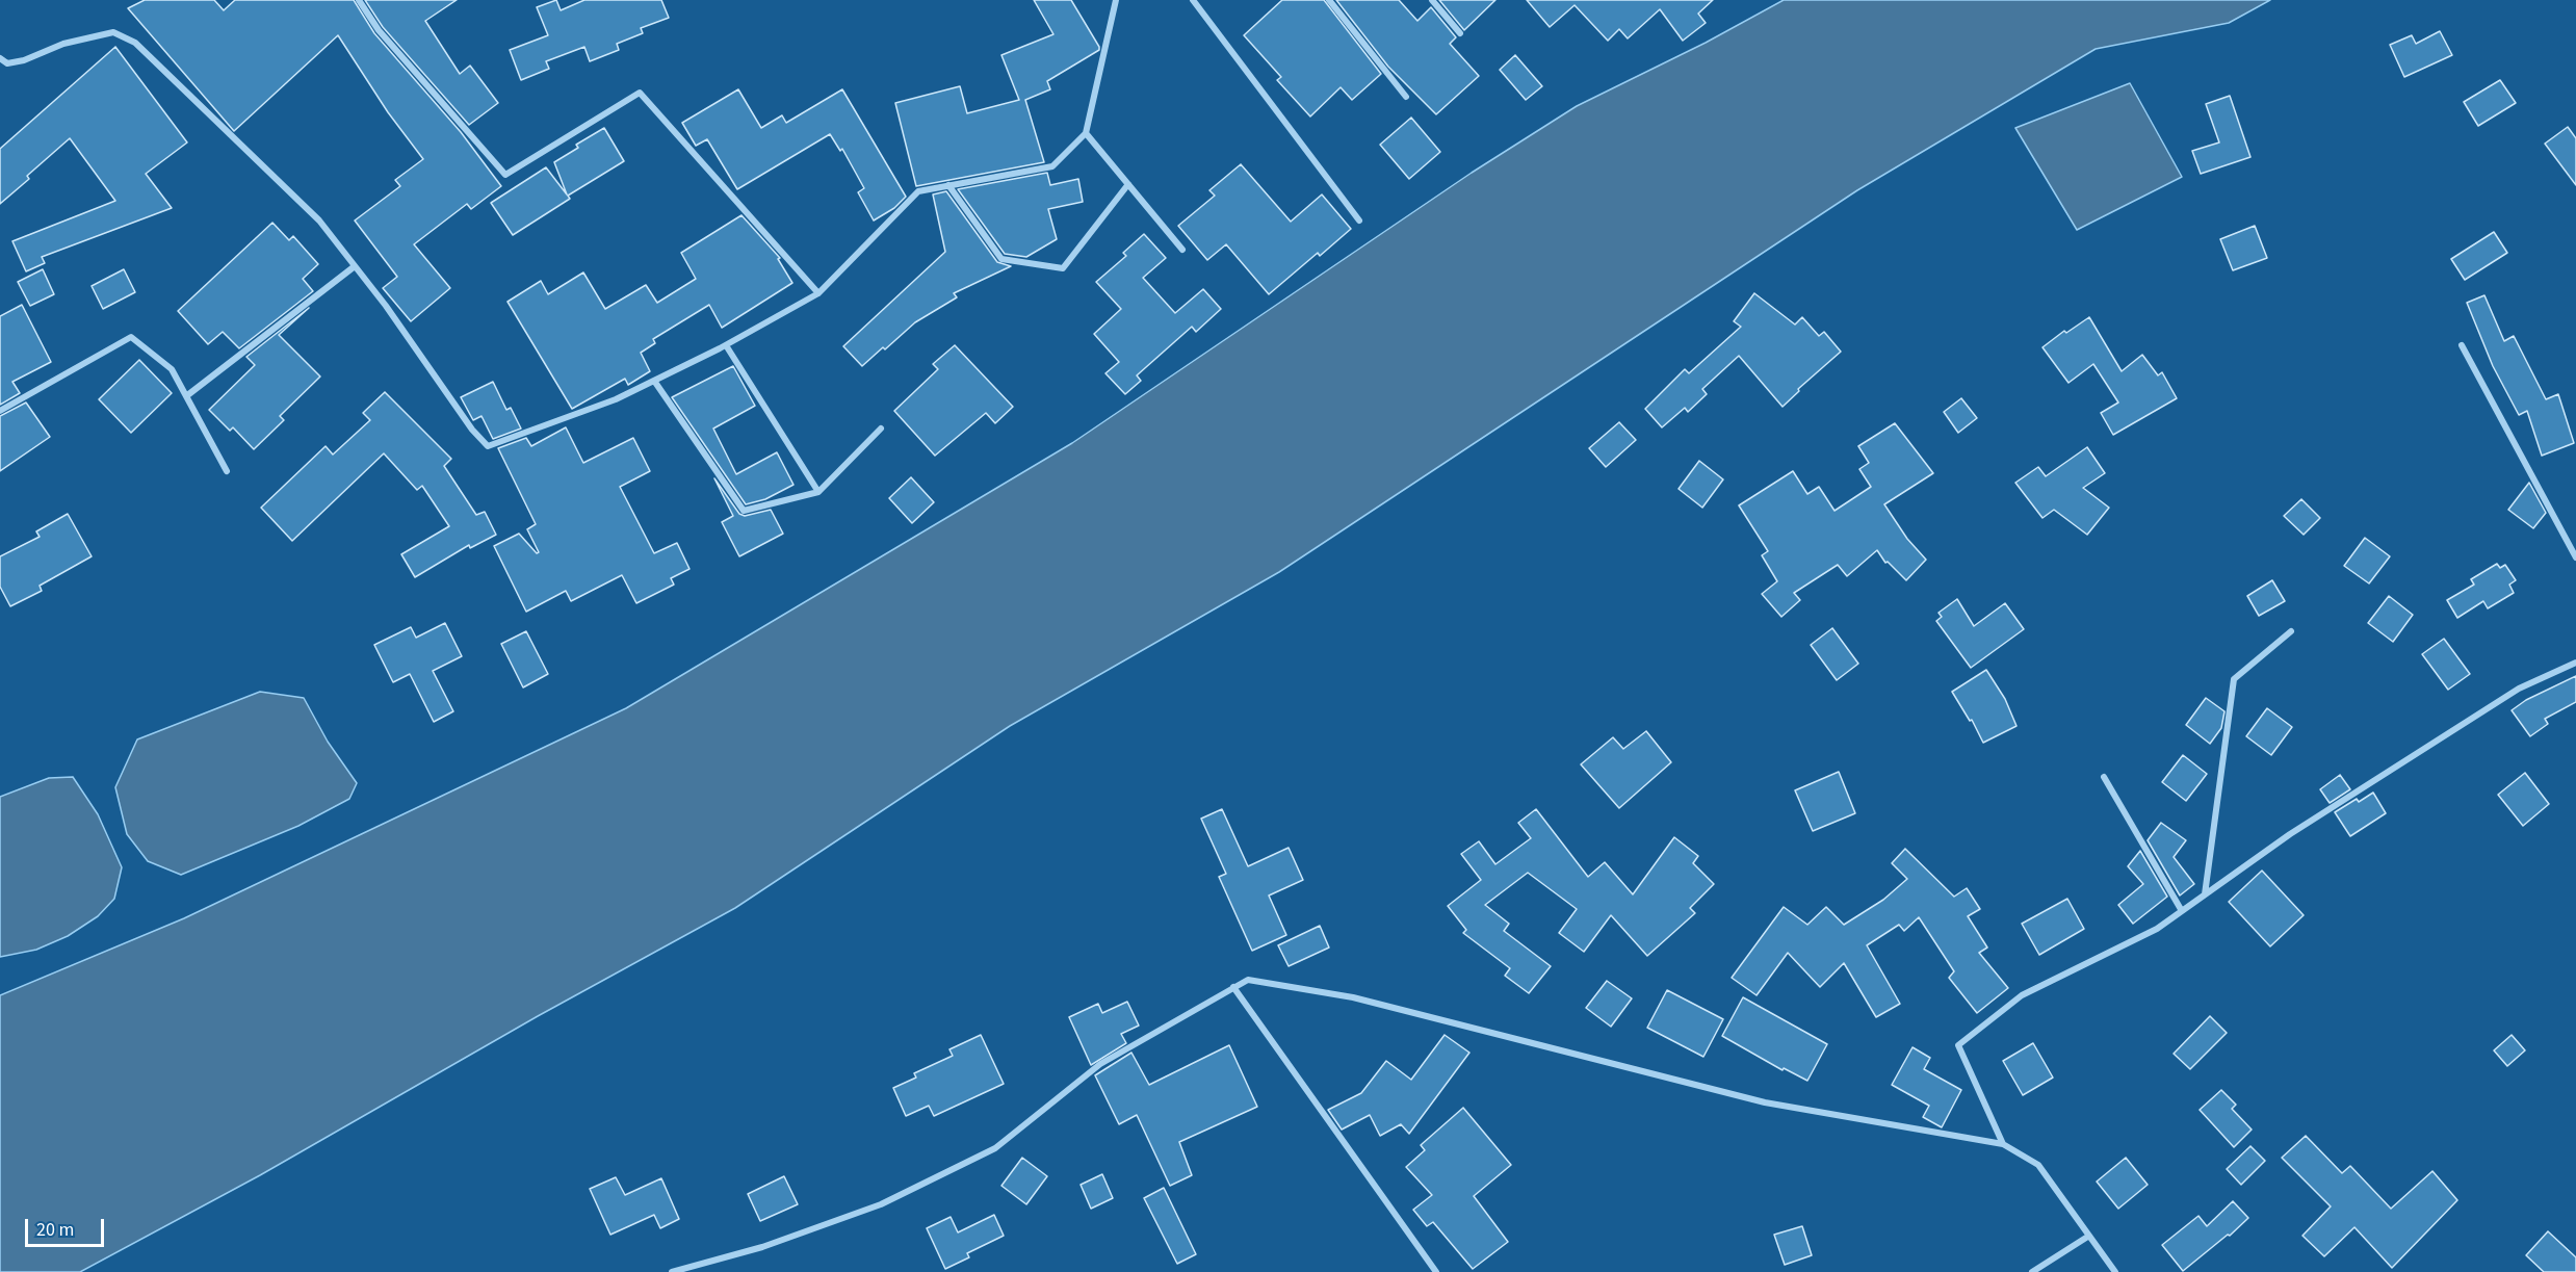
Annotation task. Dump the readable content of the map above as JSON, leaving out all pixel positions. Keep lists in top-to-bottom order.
{
  "scale_bar": "20 m"
}
